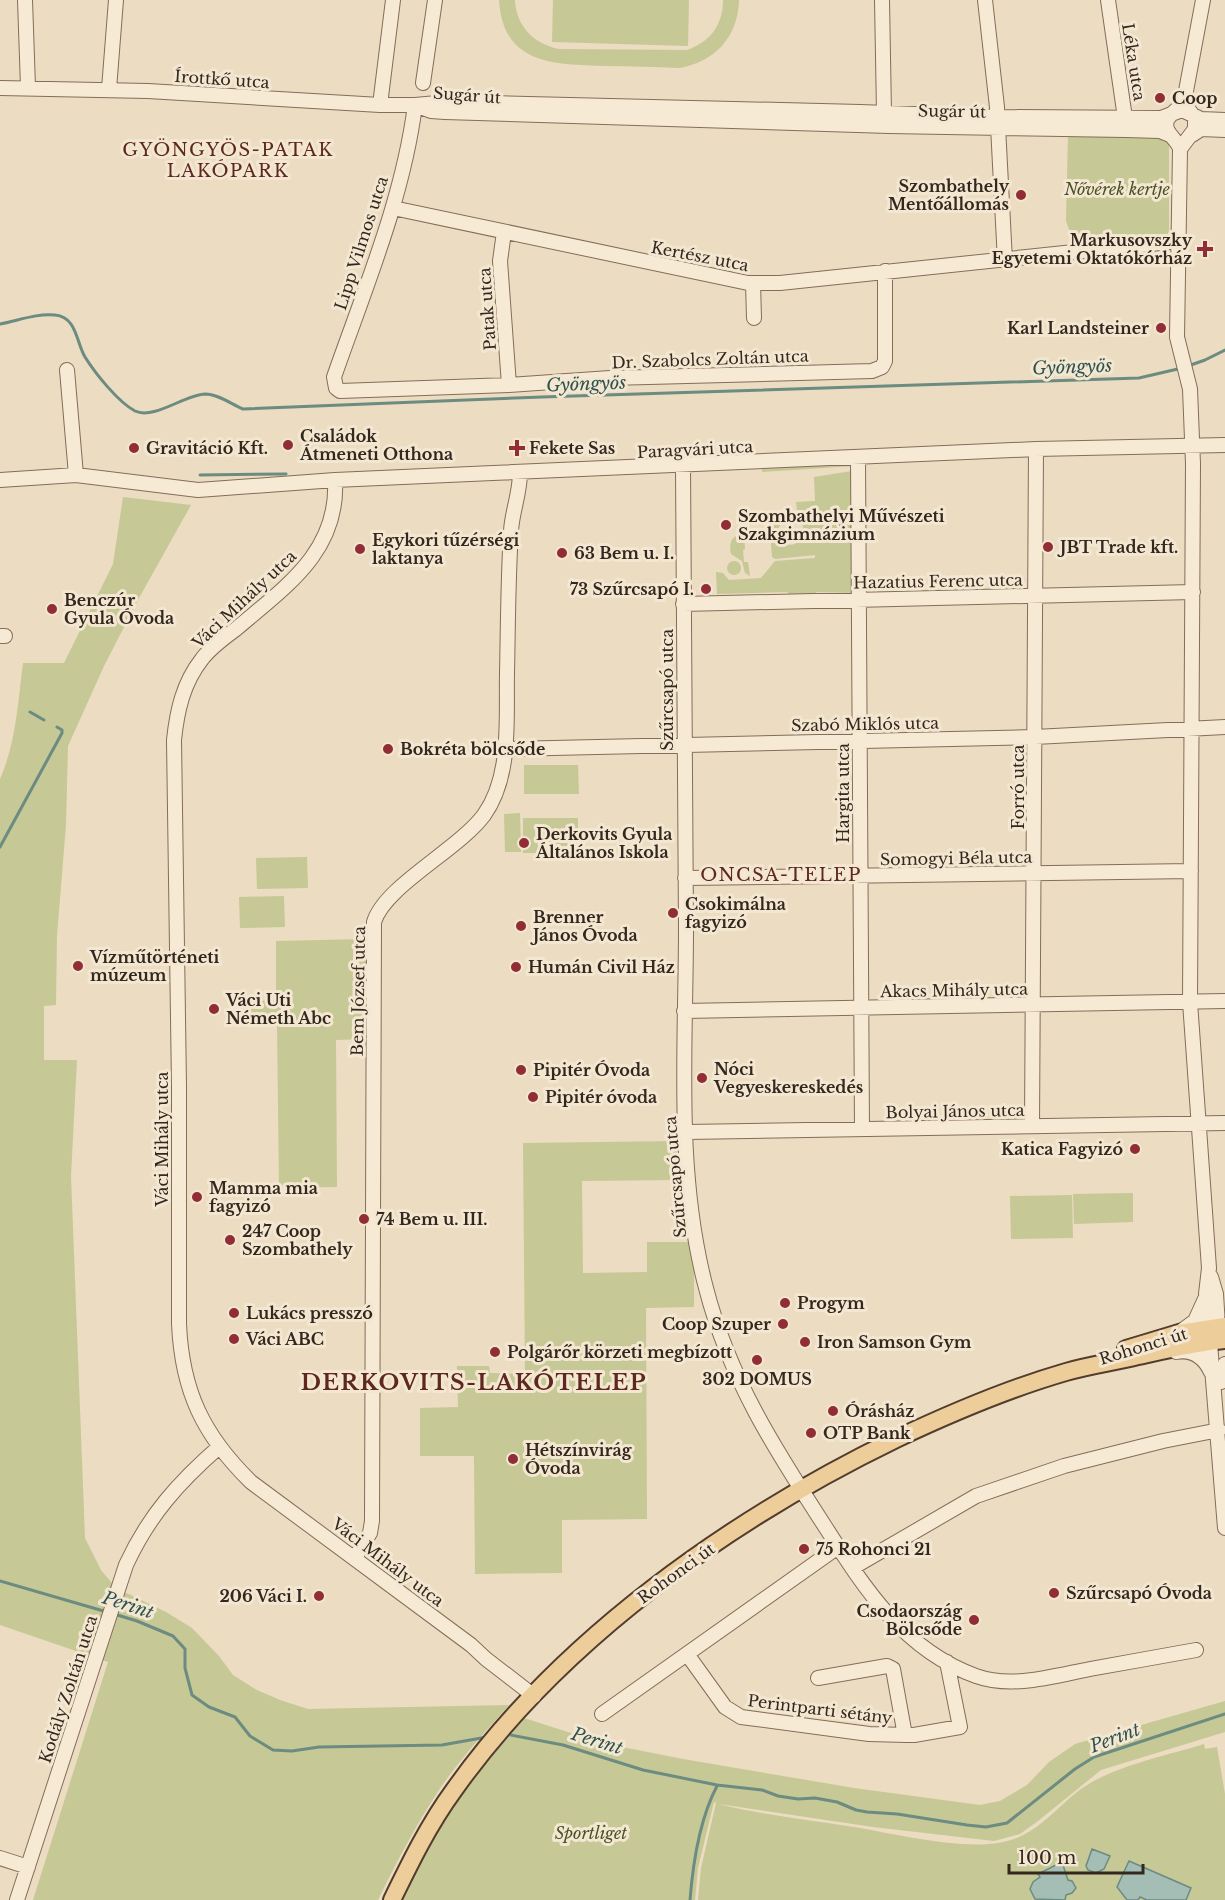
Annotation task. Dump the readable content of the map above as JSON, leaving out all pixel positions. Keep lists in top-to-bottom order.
{
  "streets": {
    "main road": ["Rohonci út"],
    "street": [
      "Léka utca",
      "Írottkő utca",
      "Sugár út",
      "Lipp Vilmos utca",
      "Kertész utca",
      "Patak utca",
      "Dr. Szabolcs Zoltán utca",
      "Paragvári utca",
      "Hazatius Ferenc utca",
      "Váci Mihály utca",
      "Szűrcsapó utca",
      "Szabó Miklós utca",
      "Forró utca",
      "Hargita utca",
      "Somogyi Béla utca",
      "Akacs Mihály utca",
      "Bem József utca",
      "Bolyai János utca",
      "Kodály Zoltán utca",
      "Perintparti sétány"
    ]
  },
  "crossings": [
    ["Léka utca", "Sugár út"],
    ["Írottkő utca", "Sugár út"],
    ["Írottkő utca", "Lipp Vilmos utca"],
    ["Sugár út", "Lipp Vilmos utca"],
    ["Lipp Vilmos utca", "Kertész utca"],
    ["Lipp Vilmos utca", "Dr. Szabolcs Zoltán utca"],
    ["Kertész utca", "Patak utca"],
    ["Kertész utca", "Dr. Szabolcs Zoltán utca"],
    ["Patak utca", "Dr. Szabolcs Zoltán utca"],
    ["Paragvári utca", "Váci Mihály utca"],
    ["Paragvári utca", "Szűrcsapó utca"],
    ["Paragvári utca", "Forró utca"],
    ["Paragvári utca", "Hargita utca"],
    ["Paragvári utca", "Bem József utca"],
    ["Hazatius Ferenc utca", "Szűrcsapó utca"],
    ["Hazatius Ferenc utca", "Forró utca"],
    ["Hazatius Ferenc utca", "Hargita utca"],
    ["Váci Mihály utca", "Bem József utca"],
    ["Váci Mihály utca", "Rohonci út"],
    ["Váci Mihály utca", "Kodály Zoltán utca"],
    ["Szűrcsapó utca", "Szabó Miklós utca"],
    ["Szűrcsapó utca", "Somogyi Béla utca"],
    ["Szűrcsapó utca", "Akacs Mihály utca"],
    ["Szűrcsapó utca", "Bolyai János utca"],
    ["Szűrcsapó utca", "Rohonci út"],
    ["Szabó Miklós utca", "Forró utca"],
    ["Szabó Miklós utca", "Hargita utca"],
    ["Szabó Miklós utca", "Bem József utca"],
    ["Forró utca", "Somogyi Béla utca"],
    ["Forró utca", "Akacs Mihály utca"],
    ["Forró utca", "Bolyai János utca"],
    ["Hargita utca", "Somogyi Béla utca"],
    ["Hargita utca", "Akacs Mihály utca"],
    ["Hargita utca", "Bolyai János utca"]
  ],
  "districts": ["GYÖNGYÖS-PATAK LAKÓPARK", "ONCSA-TELEP", "DERKOVITS-LAKÓTELEP"],
  "water": ["Gyöngyös", "Perint"],
  "parks": ["Nővérek kertje", "Sportliget"],
  "places": {
    "other": [
      "Coop",
      "Szombathely Mentőállomás",
      "Karl Landsteiner",
      "Családok Átmeneti Otthona",
      "Gravitáció Kft.",
      "Szombathelyi Művészeti Szakgimnázium",
      "JBT Trade kft.",
      "Egykori tűzérségi laktanya",
      "63 Bem u. I.",
      "73 Szűrcsapó I.",
      "Benczúr Gyula Óvoda",
      "Bokréta bölcsőde",
      "Derkovits Gyula Általános Iskola",
      "Csokimálna fagyizó",
      "Brenner János Óvoda",
      "Vízműtörténeti múzeum",
      "Humán Civil Ház",
      "Váci Uti Németh Abc",
      "Pipitér Óvoda",
      "Nóci Vegyeskereskedés",
      "Pipitér óvoda",
      "Katica Fagyizó",
      "Mamma mia fagyizó",
      "74 Bem u. III.",
      "247 Coop Szombathely",
      "Progym",
      "Lukács presszó",
      "Coop Szuper",
      "Váci ABC",
      "Iron Samson Gym",
      "Polgárőr körzeti megbízott",
      "302 DOMUS",
      "Órásház",
      "OTP Bank",
      "Hétszínvirág Óvoda",
      "75 Rohonci 21",
      "Szűrcsapó Óvoda",
      "206 Váci I.",
      "Csodaország Bölcsőde"
    ],
    "health": ["Markusovszky Egyetemi Oktatókórház", "Fekete Sas"]
  },
  "scale_bar": "100 m"
}
